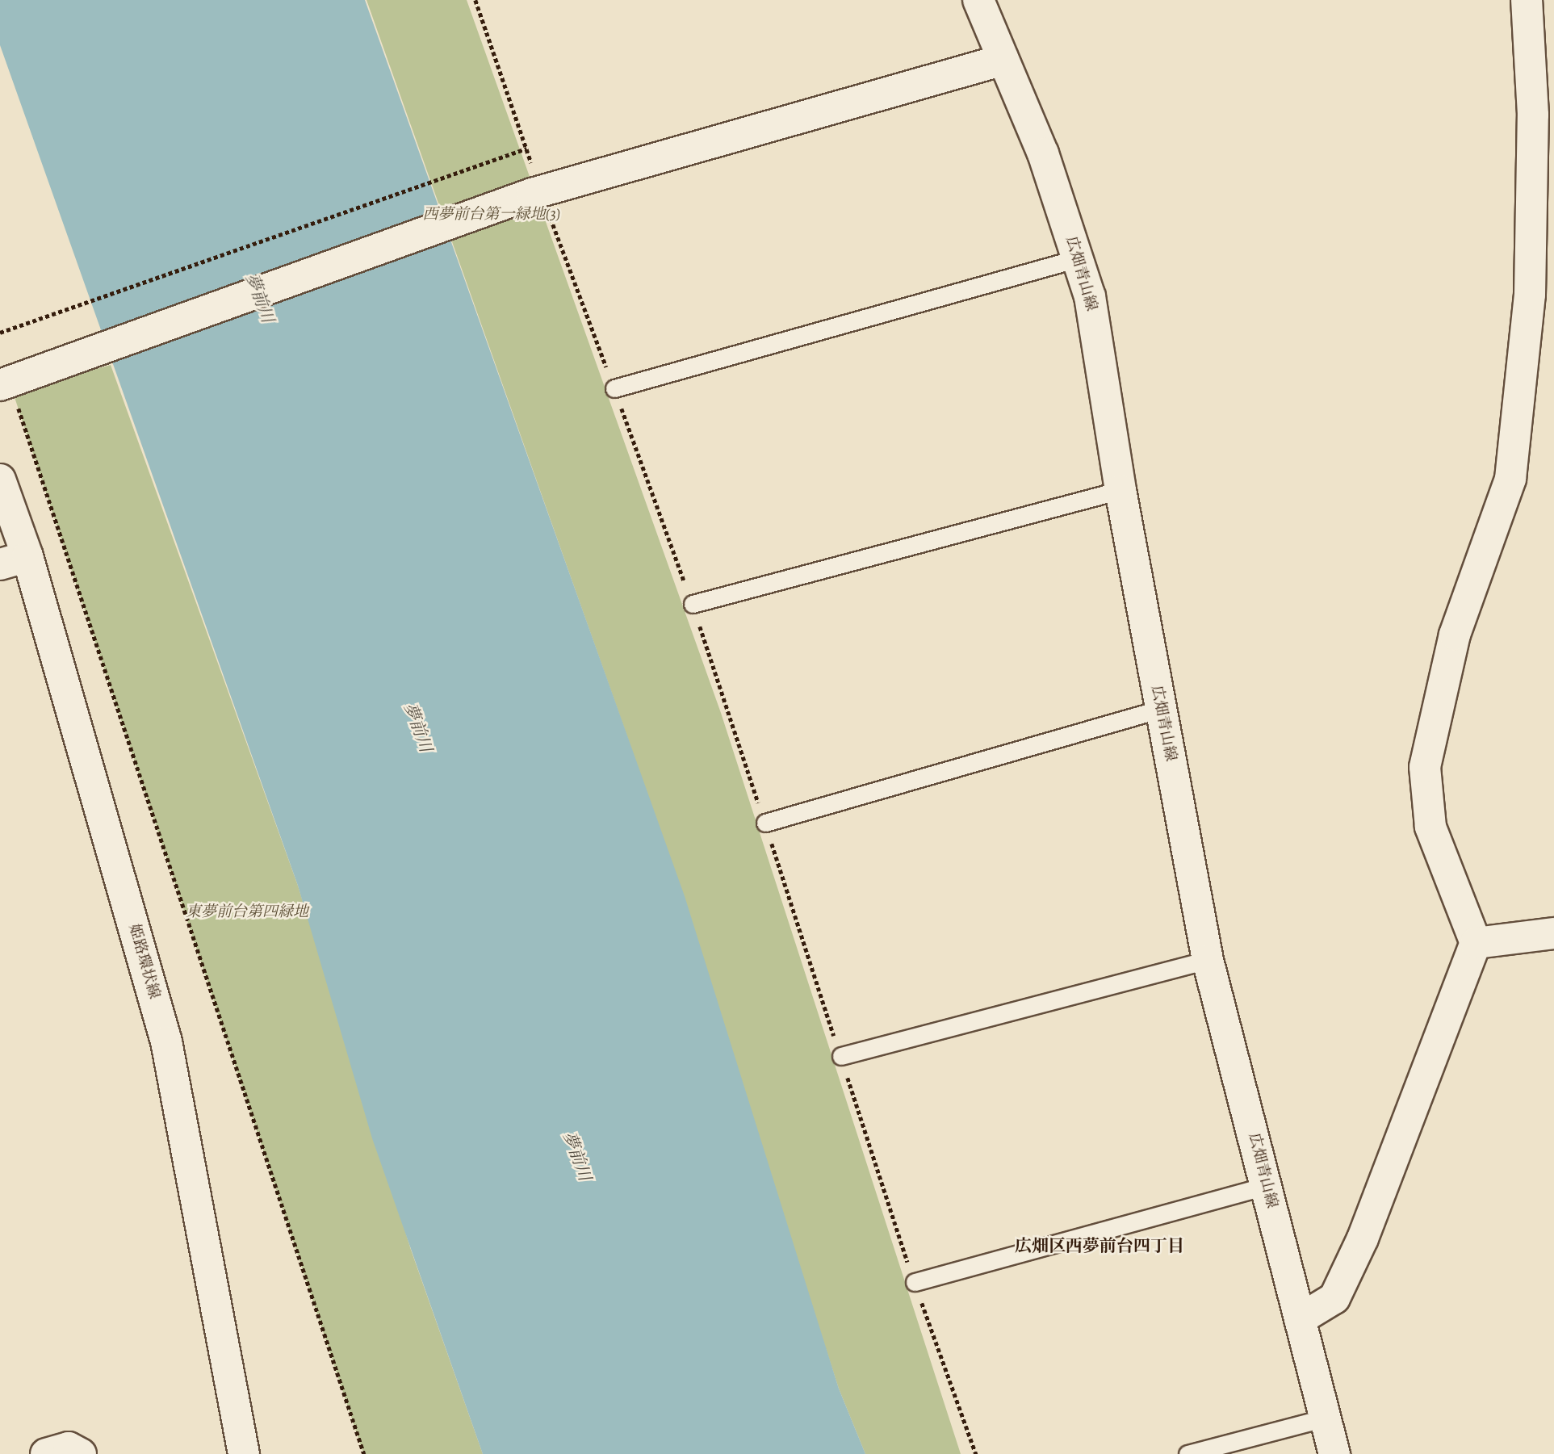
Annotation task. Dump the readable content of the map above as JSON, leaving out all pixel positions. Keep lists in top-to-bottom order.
{
  "streets": {
    "main road": ["広畑青山線", "姫路環状線"]
  },
  "districts": ["広畑区西夢前台四丁目"],
  "water": ["夢前川"],
  "parks": ["西夢前台第一緑地(3)", "東夢前台第四緑地"]
}
